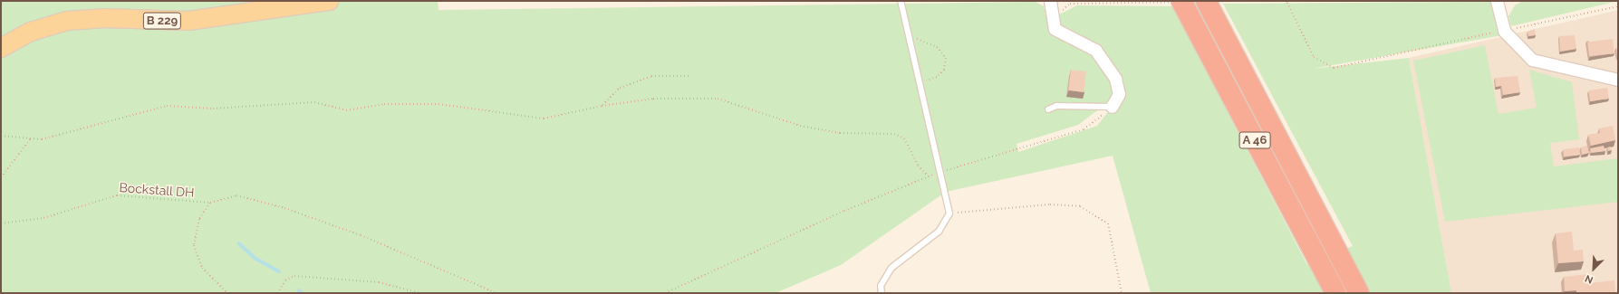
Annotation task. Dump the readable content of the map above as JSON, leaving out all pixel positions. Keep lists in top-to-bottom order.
{
  "streets": {
    "highway": ["A 46"],
    "main road": ["B 229"],
    "path": ["Bockstall DH"]
  },
  "north": "bottom left"
}
